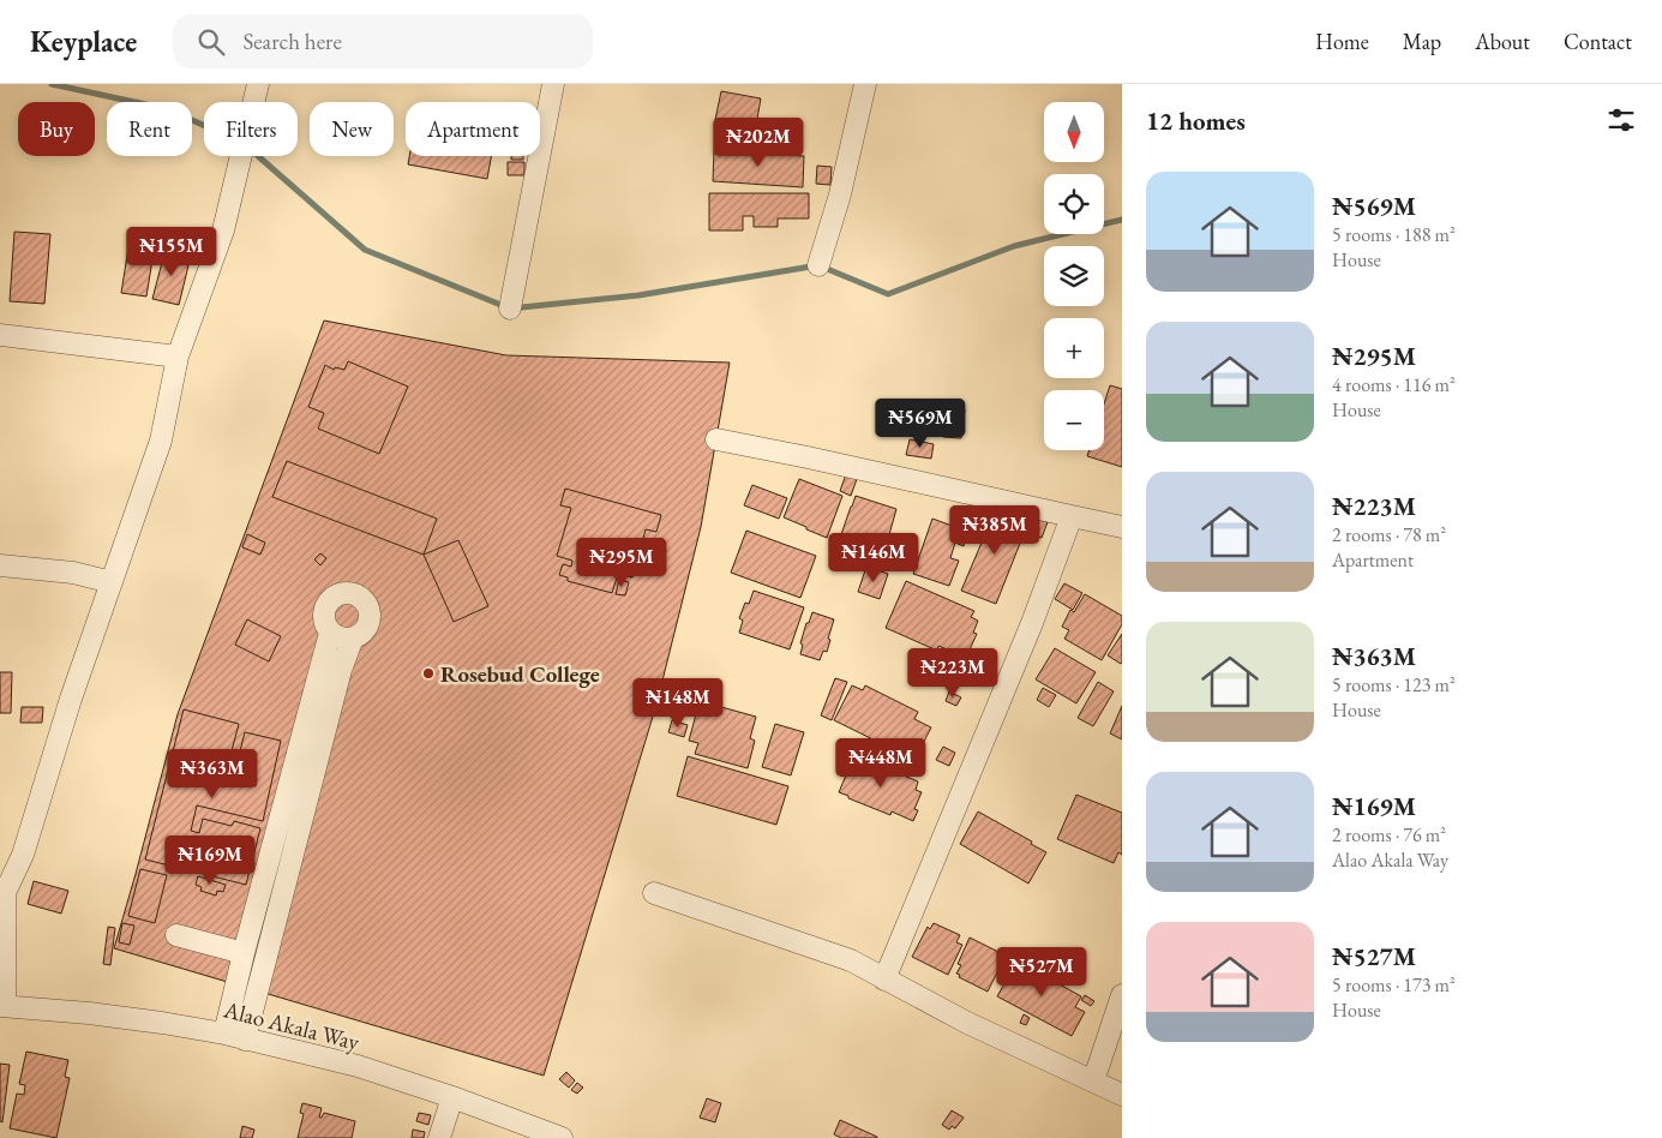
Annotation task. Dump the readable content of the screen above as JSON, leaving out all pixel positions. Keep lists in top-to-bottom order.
{
  "streets": {
    "street": ["Alao Akala Way"]
  },
  "places": ["Rosebud College"],
  "north": "bottom",
  "page": {
    "header": "Keyplace",
    "search": "Search here",
    "nav": [
      "Home",
      "Map",
      "About",
      "Contact"
    ],
    "heading": "12 homes",
    "map_buttons": ["+", "−"],
    "chip": [
      "Buy",
      "Rent",
      "Filters",
      "New",
      "Apartment"
    ],
    "price": [
      "₦202M",
      "₦155M",
      "₦569M",
      "₦385M",
      "₦146M",
      "₦295M",
      "₦223M",
      "₦148M",
      "₦448M",
      "₦363M",
      "₦169M",
      "₦527M"
    ],
    "list": [
      {
        "name": "₦569M",
        "note": "5 rooms · 188 m² · House"
      },
      {
        "name": "₦295M",
        "note": "4 rooms · 116 m² · House"
      },
      {
        "name": "₦223M",
        "note": "2 rooms · 78 m² · Apartment"
      },
      {
        "name": "₦363M",
        "note": "5 rooms · 123 m² · House"
      },
      {
        "name": "₦169M",
        "note": "2 rooms · 76 m² · Alao Akala Way"
      },
      {
        "name": "₦527M",
        "note": "5 rooms · 173 m² · House"
      }
    ]
  }
}
